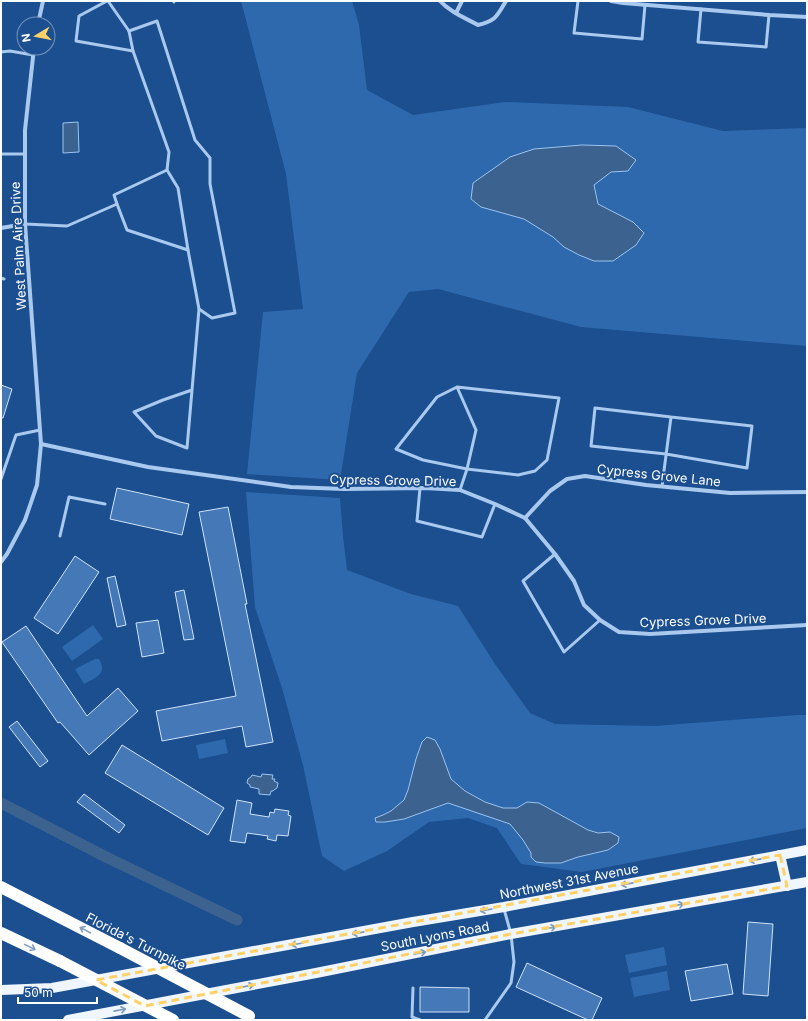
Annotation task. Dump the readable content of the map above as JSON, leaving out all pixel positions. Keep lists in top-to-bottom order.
{
  "streets": {
    "highway": ["Florida's Turnpike"],
    "main road": ["Northwest 31st Avenue", "South Lyons Road"],
    "street": ["West Palm Aire Drive", "Cypress Grove Lane", "Cypress Grove Drive"]
  },
  "crossings": [
    ["West Palm Aire Drive", "Cypress Grove Drive"],
    ["Cypress Grove Lane", "Cypress Grove Drive"]
  ],
  "one_way": ["Northwest 31st Avenue", "South Lyons Road"],
  "scale_bar": "50 m",
  "north": "left"
}
